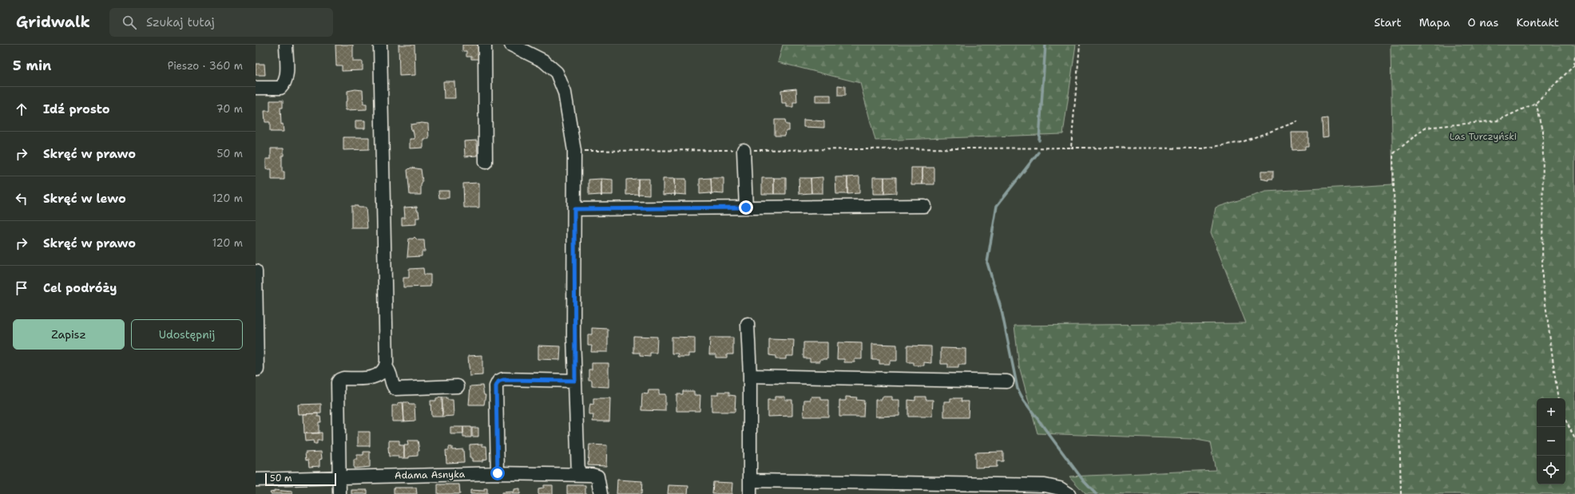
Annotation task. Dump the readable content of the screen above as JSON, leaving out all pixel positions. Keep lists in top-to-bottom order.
{
  "streets": {
    "street": ["Adama Asnyka"]
  },
  "parks": ["Las Turczyński"],
  "scale_bar": "50 m",
  "page": {
    "header": "Gridwalk",
    "search": "Szukaj tutaj",
    "nav": [
      "Start",
      "Mapa",
      "O nas",
      "Kontakt"
    ],
    "heading": ["5 min", "Pieszo · 360 m"],
    "list": [
      ["Idź prosto", "70 m"],
      ["Skręć w prawo", "50 m"],
      ["Skręć w lewo", "120 m"],
      ["Skręć w prawo", "120 m"],
      "Cel podróży"
    ],
    "buttons": ["Zapisz", "Udostępnij"],
    "map_buttons": ["+", "−"],
    "scale": "50 m"
  }
}
